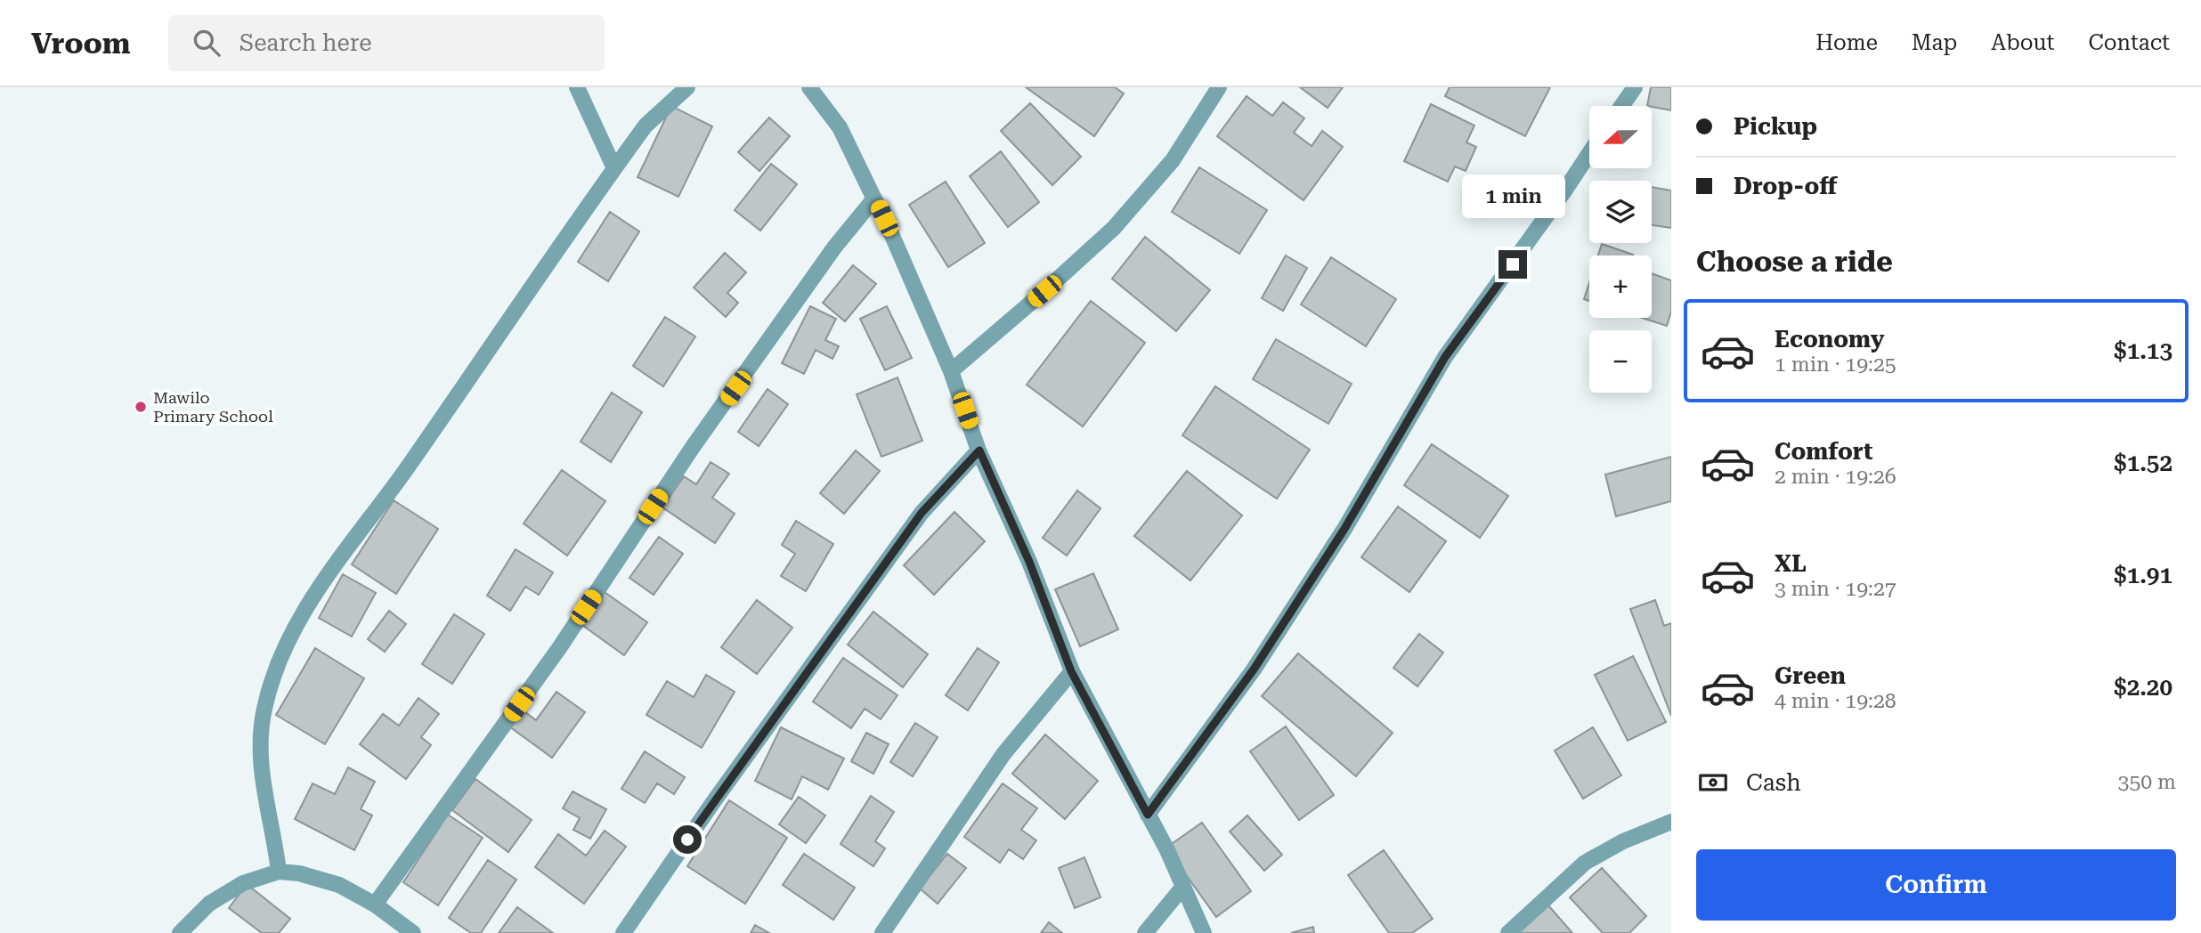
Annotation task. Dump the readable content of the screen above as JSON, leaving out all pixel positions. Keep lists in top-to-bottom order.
{
  "places": ["Mawilo Primary School"],
  "north": "left",
  "page": {
    "header": "Vroom",
    "search": "Search here",
    "nav": [
      "Home",
      "Map",
      "About",
      "Contact"
    ],
    "banner": ["Pickup", "Drop-off"],
    "map_buttons": ["+", "−"],
    "bubble": "1 min",
    "heading": "Choose a ride",
    "list": [
      {
        "name": "Economy",
        "note": "1 min · 19:25",
        "value": "$1.13"
      },
      {
        "name": "Comfort",
        "note": "2 min · 19:26",
        "value": "$1.52"
      },
      {
        "name": "XL",
        "note": "3 min · 19:27",
        "value": "$1.91"
      },
      {
        "name": "Green",
        "note": "4 min · 19:28",
        "value": "$2.20"
      }
    ],
    "pay": ["Cash", "350 m"],
    "buttons": "Confirm"
  }
}
